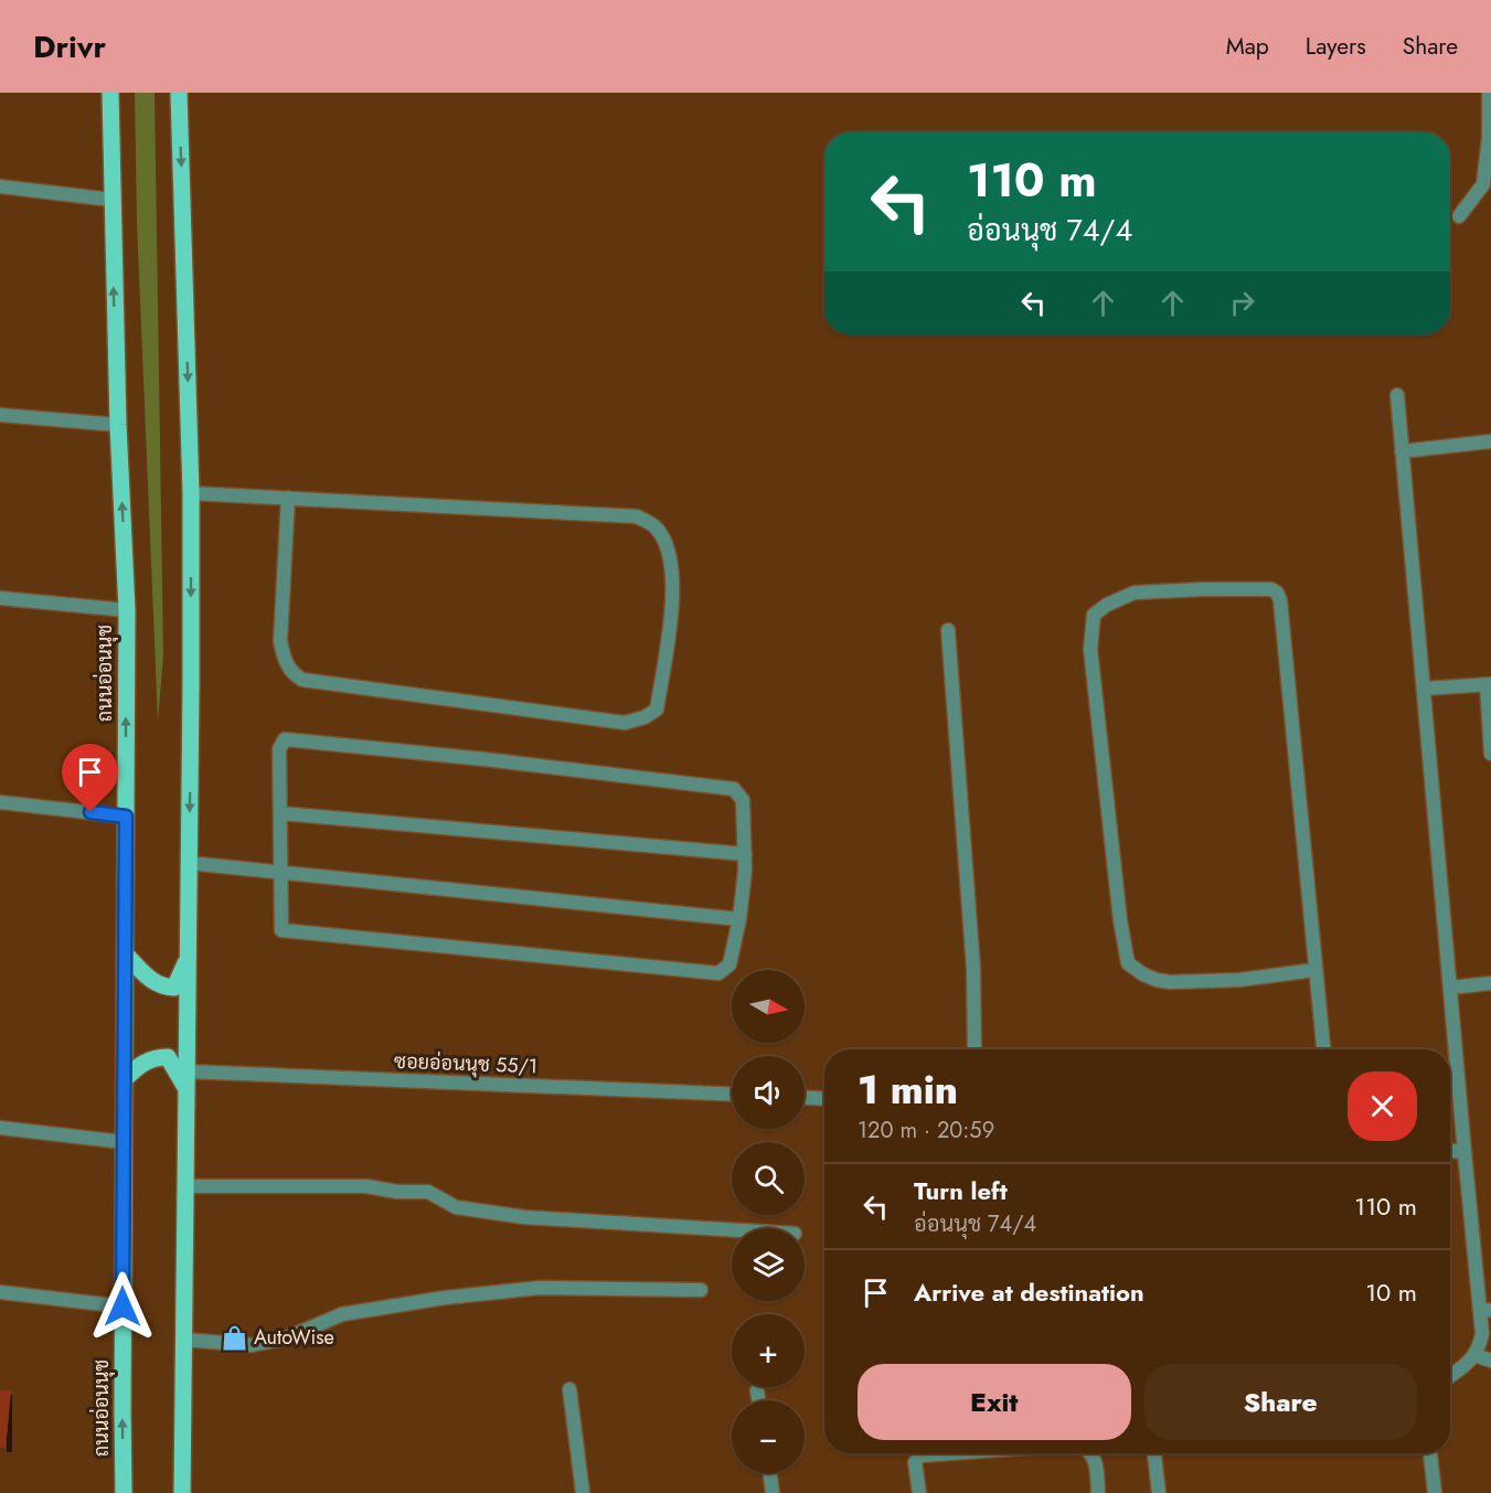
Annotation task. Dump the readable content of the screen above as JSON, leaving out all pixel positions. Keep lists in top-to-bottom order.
{
  "streets": {
    "main road": ["ถนนอ่อนนุช"],
    "street": ["ซอยอ่อนนุช 55/1"]
  },
  "places": {
    "shop": ["AutoWise"]
  },
  "north": "right",
  "page": {
    "header": "Drivr",
    "nav": ["Map", "Layers", "Share"],
    "turn": ["110 m", "อ่อนนุช 74/4"],
    "map_buttons": ["+", "−"],
    "heading": ["1 min", "120 m · 20:59"],
    "list": [
      {
        "name": "Turn left",
        "note": "อ่อนนุช 74/4",
        "value": "110 m"
      },
      {
        "name": "Arrive at destination",
        "value": "10 m"
      }
    ],
    "buttons": ["Exit", "Share"]
  }
}
